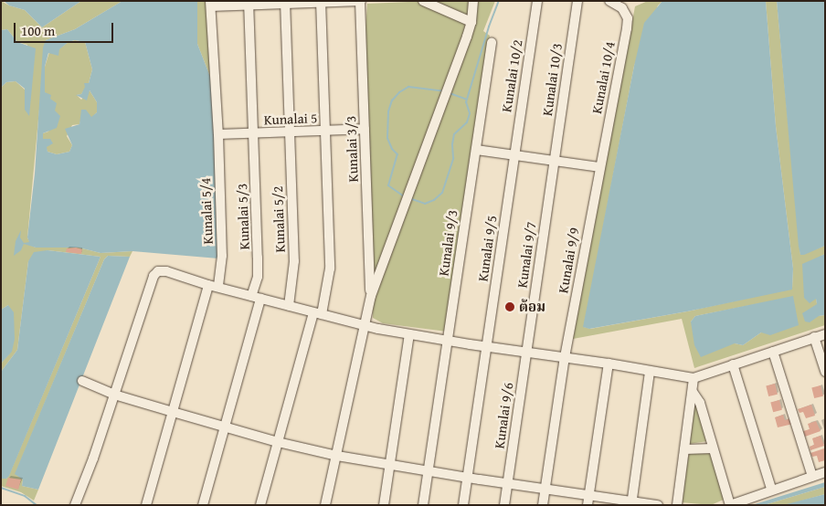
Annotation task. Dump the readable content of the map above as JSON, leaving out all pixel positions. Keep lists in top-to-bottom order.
{
  "streets": {
    "street": [
      "Kunalai 10/2",
      "Kunalai 10/4",
      "Kunalai 10/3",
      "Kunalai 5",
      "Kunalai 3/3",
      "Kunalai 5/4",
      "Kunalai 5/3",
      "Kunalai 5/2",
      "Kunalai 9/3",
      "Kunalai 9/5",
      "Kunalai 9/7",
      "Kunalai 9/9",
      "Kunalai 9/6"
    ]
  },
  "crossings": [
    ["Kunalai 10/2", "Kunalai 9/5"],
    ["Kunalai 10/4", "Kunalai 9/9"],
    ["Kunalai 10/3", "Kunalai 9/7"],
    ["Kunalai 5", "Kunalai 3/3"],
    ["Kunalai 5", "Kunalai 5/4"],
    ["Kunalai 5", "Kunalai 5/3"],
    ["Kunalai 5", "Kunalai 5/2"],
    ["Kunalai 9/7", "Kunalai 9/6"]
  ],
  "places": ["ต้อม"],
  "scale_bar": "100 m"
}
